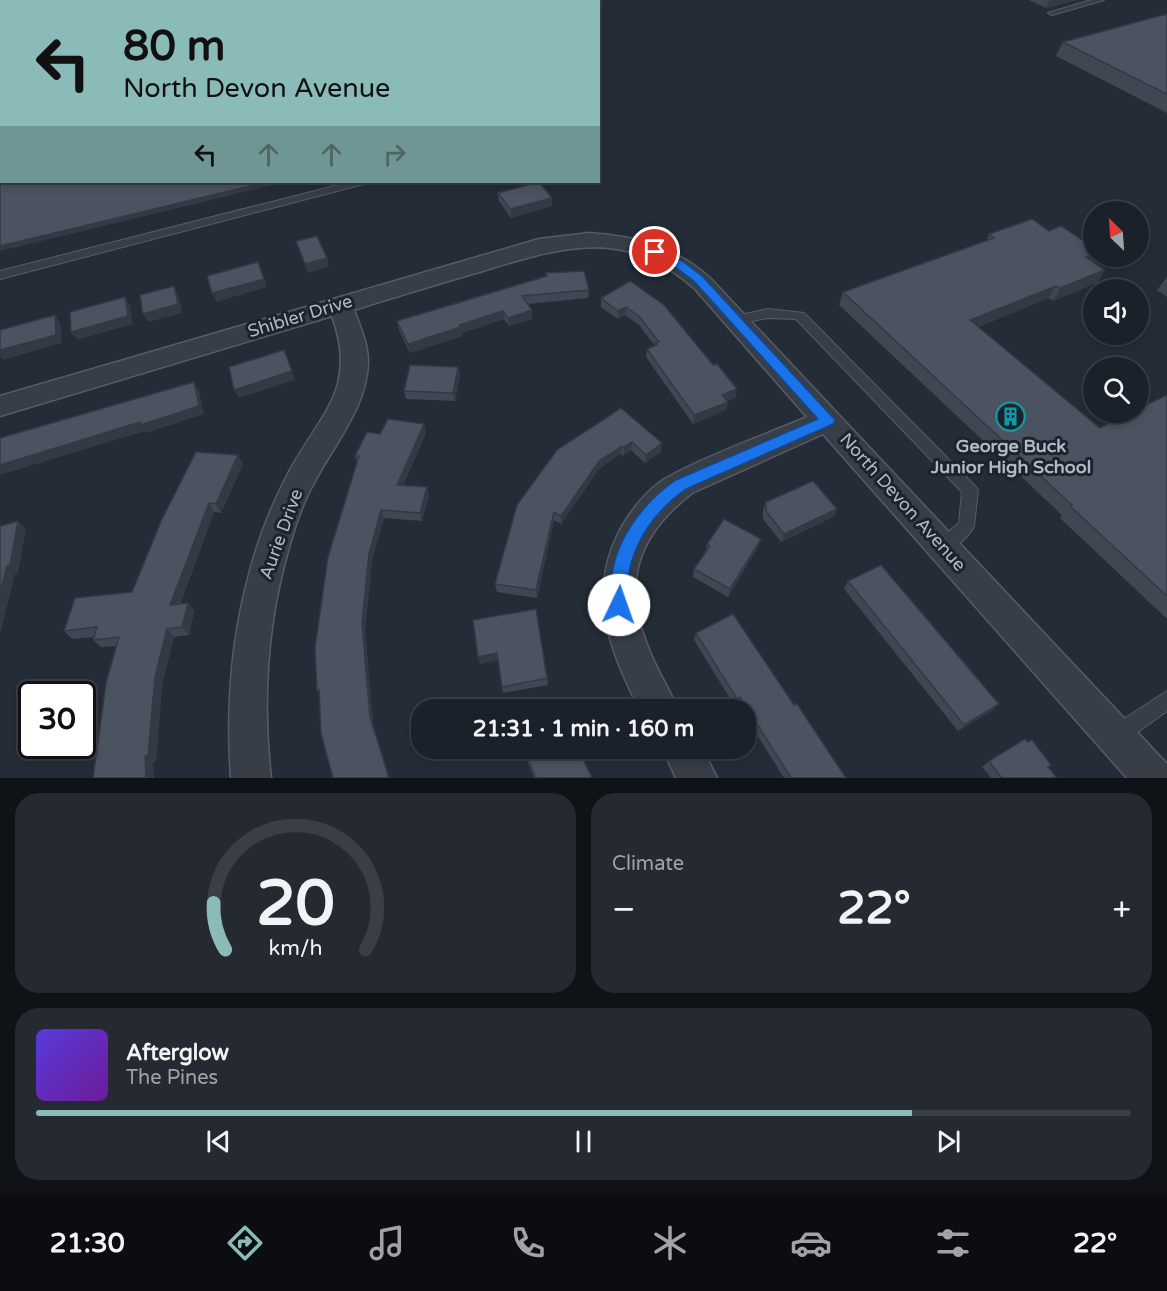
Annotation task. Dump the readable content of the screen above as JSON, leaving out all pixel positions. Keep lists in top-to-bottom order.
{
  "streets": {
    "street": ["Shibler Drive", "North Devon Avenue", "Aurie Drive"]
  },
  "crossings": [
    ["Shibler Drive", "North Devon Avenue"],
    ["Shibler Drive", "Aurie Drive"]
  ],
  "places": {
    "building": ["George Buck Junior High School"]
  },
  "north": "top left",
  "page": {
    "turn": ["80 m", "North Devon Avenue"],
    "limit": "30",
    "trip": "21:31 · 1 min · 160 m",
    "tile": "Climate",
    "heat": ["−", "22°", "+"],
    "song": ["Afterglow", "The Pines"],
    "tabs": ["21:30", "22°"],
    "gauge": ["20", "km/h"]
  }
}
